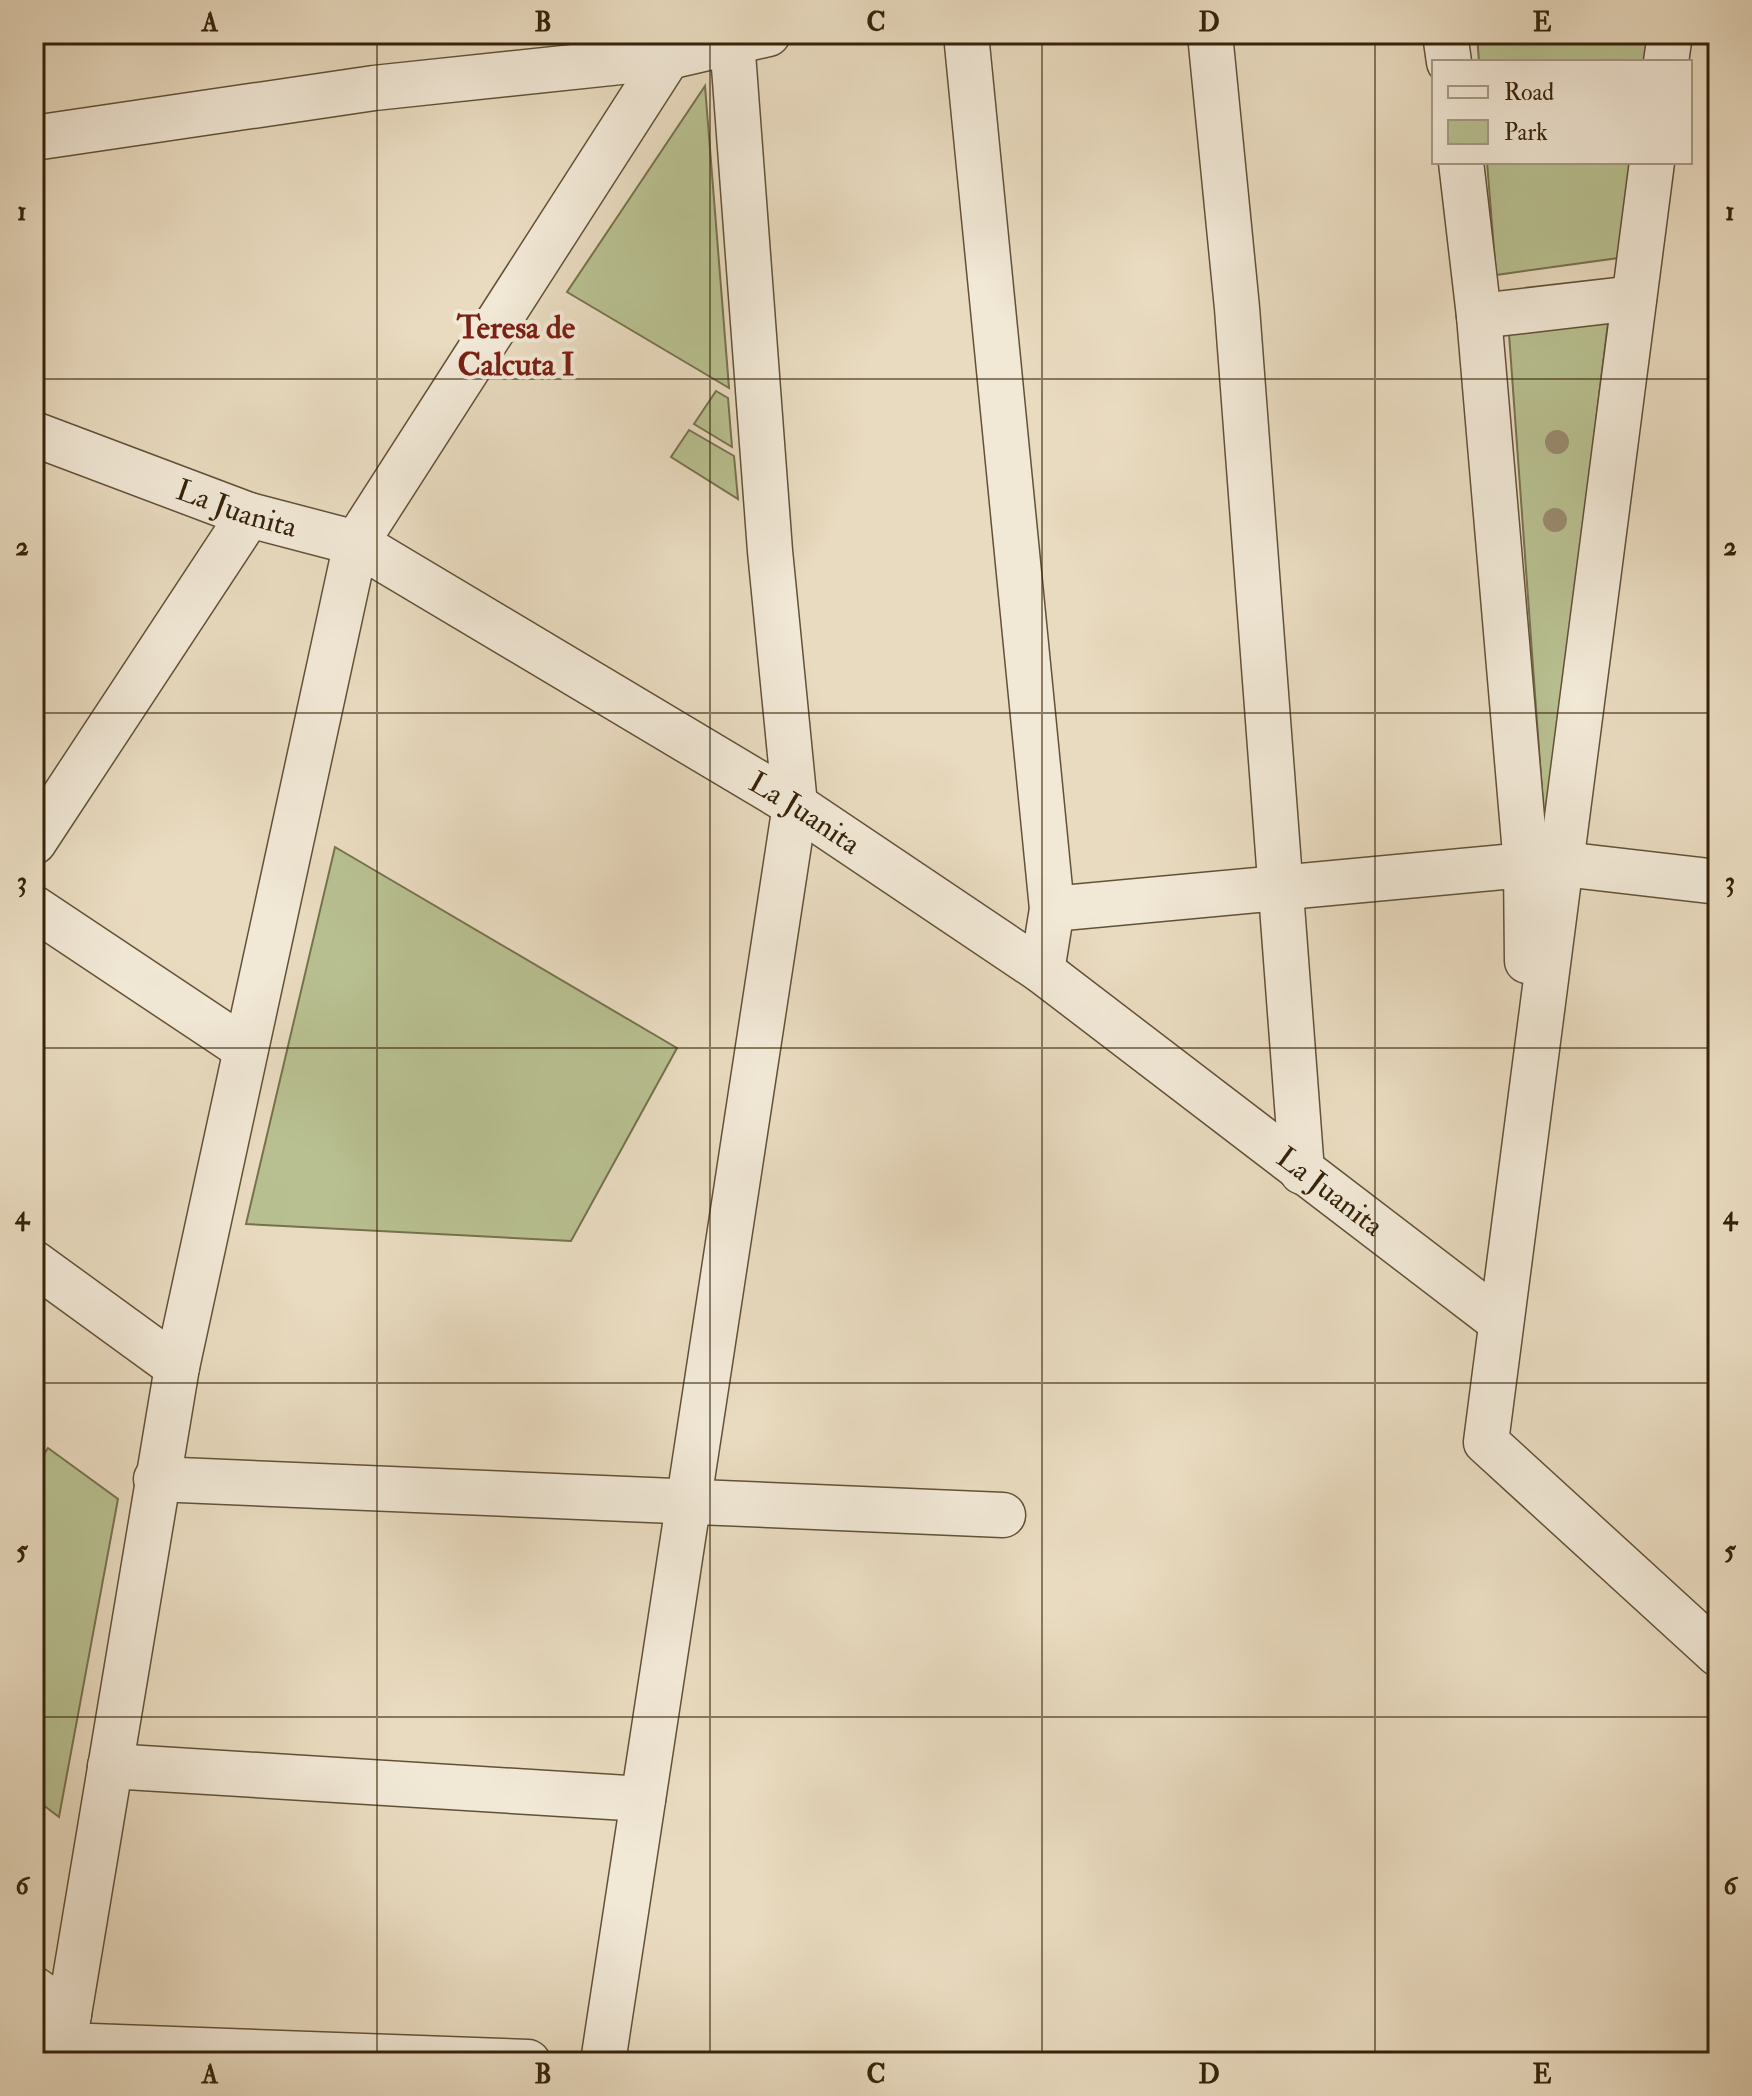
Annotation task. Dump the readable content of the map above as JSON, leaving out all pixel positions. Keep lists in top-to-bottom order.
{
  "streets": {
    "street": ["La Juanita"]
  },
  "districts": ["Teresa de Calcuta I"],
  "legend": ["Road", "Park"],
  "grid": {
    "columns": [
      "A",
      "B",
      "C",
      "D",
      "E"
    ],
    "rows": [
      "1",
      "2",
      "3",
      "4",
      "5",
      "6"
    ]
  }
}
